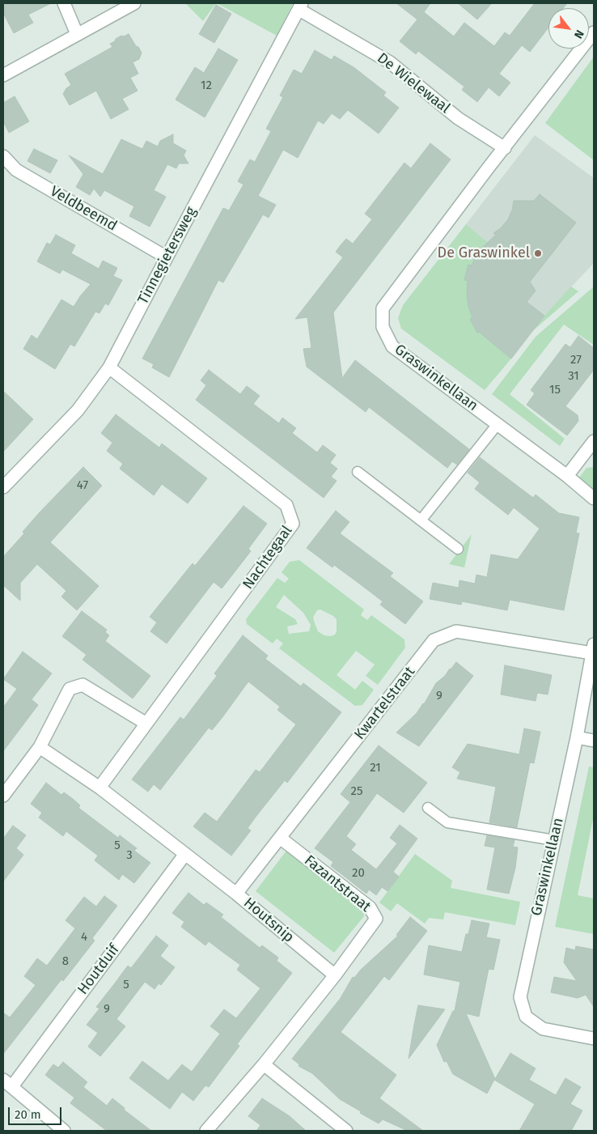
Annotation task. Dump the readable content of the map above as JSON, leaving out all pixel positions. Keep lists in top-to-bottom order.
{
  "streets": {
    "street": [
      "De Wielewaal",
      "Veldbeemd",
      "Tinnegietersweg",
      "Graswinkellaan",
      "Nachtegaal",
      "Kwartelstraat",
      "Fazantstraat",
      "Houtsnip",
      "Houtduif"
    ]
  },
  "crossings": [
    ["De Wielewaal", "Tinnegietersweg"],
    ["De Wielewaal", "Graswinkellaan"],
    ["Veldbeemd", "Tinnegietersweg"],
    ["Tinnegietersweg", "Nachtegaal"],
    ["Graswinkellaan", "Kwartelstraat"],
    ["Nachtegaal", "Houtsnip"],
    ["Kwartelstraat", "Fazantstraat"],
    ["Kwartelstraat", "Houtsnip"],
    ["Fazantstraat", "Houtsnip"],
    ["Houtsnip", "Houtduif"]
  ],
  "places": ["De Graswinkel"],
  "house_numbers": [
    "12",
    "27",
    "31",
    "15",
    "47",
    "9",
    "21",
    "25",
    "5",
    "3",
    "20",
    "4",
    "8",
    "5",
    "9"
  ],
  "scale_bar": "20 m",
  "north": "bottom right"
}
